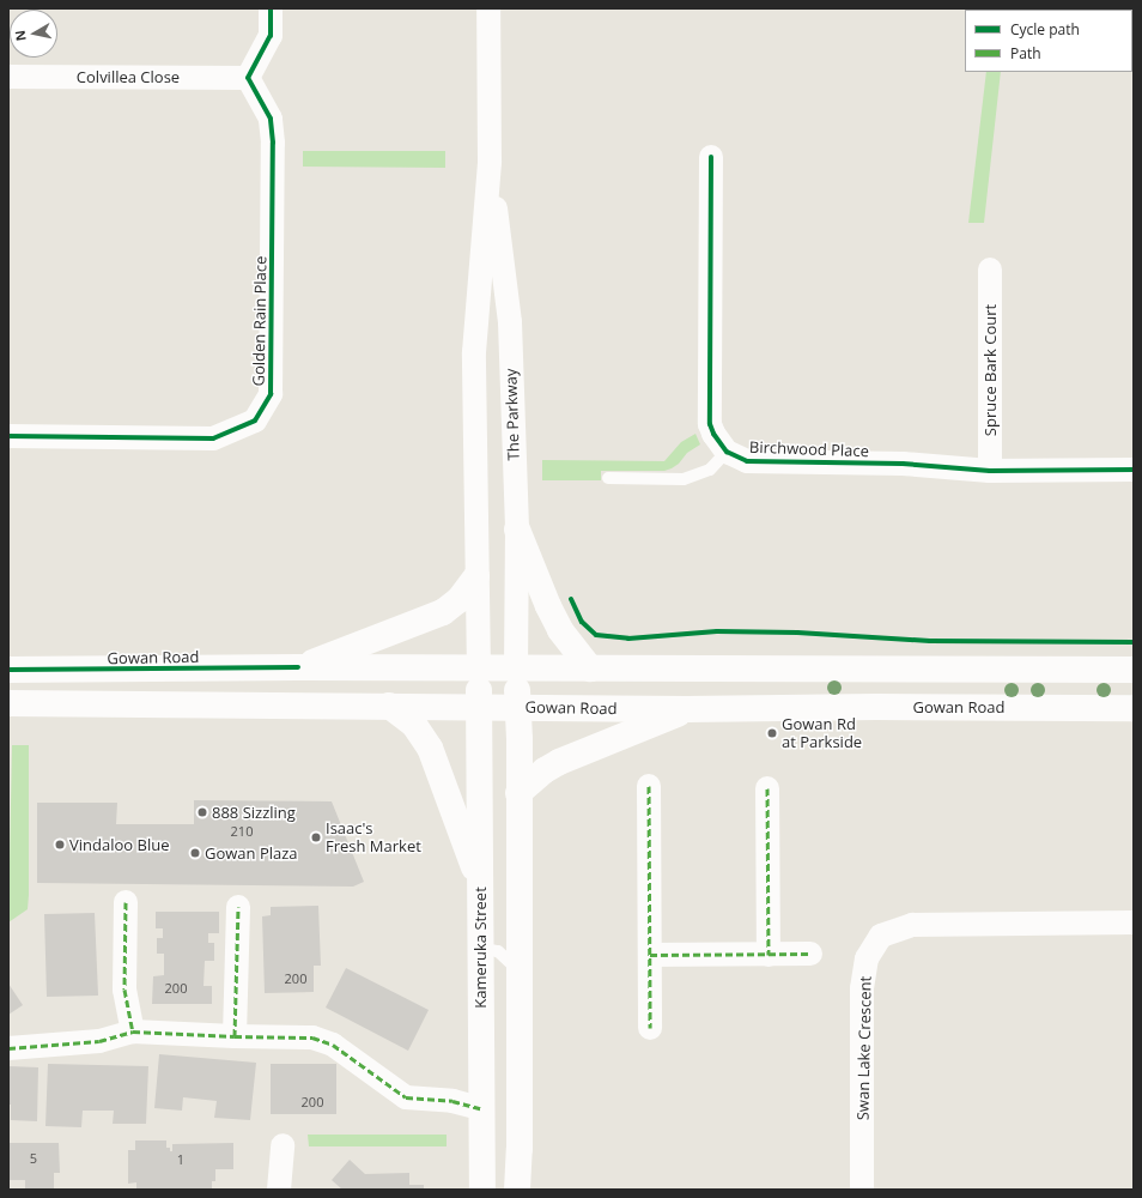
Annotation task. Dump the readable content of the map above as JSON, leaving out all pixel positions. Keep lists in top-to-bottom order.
{
  "streets": {
    "main road": ["Gowan Road", "Kameruka Street"],
    "street": [
      "Colvillea Close",
      "Golden Rain Place",
      "Spruce Bark Court",
      "The Parkway",
      "Birchwood Place",
      "Swan Lake Crescent"
    ]
  },
  "crossings": [
    ["Colvillea Close", "Golden Rain Place"],
    ["Spruce Bark Court", "Birchwood Place"],
    ["The Parkway", "Gowan Road"],
    ["The Parkway", "Kameruka Street"],
    ["Gowan Road", "Kameruka Street"]
  ],
  "places": [
    "Gowan Rd at Parkside",
    "888 Sizzling",
    "Isaac's Fresh Market",
    "Vindaloo Blue",
    "Gowan Plaza"
  ],
  "house_numbers": [
    "210",
    "200",
    "200",
    "200",
    "5",
    "1"
  ],
  "legend": ["Cycle path", "Path"],
  "north": "left"
}
